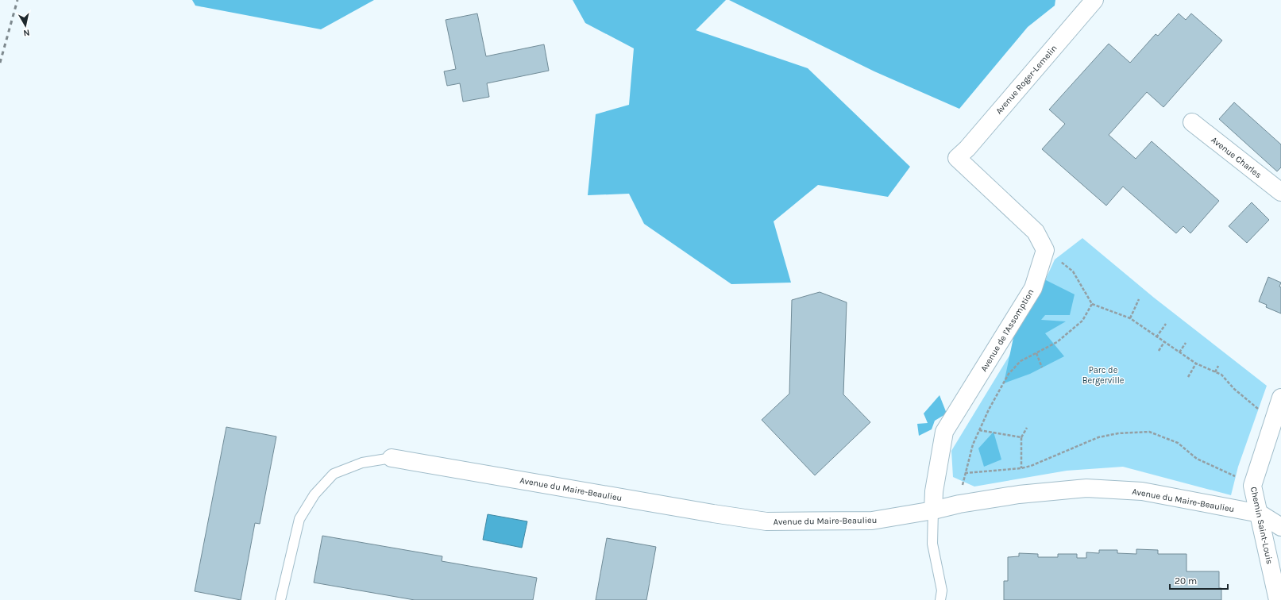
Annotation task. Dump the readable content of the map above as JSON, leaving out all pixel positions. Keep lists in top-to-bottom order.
{
  "streets": {
    "street": [
      "Avenue Roger-Lemelin",
      "Avenue Charles",
      "Avenue de l'Assomption",
      "Avenue du Maire-Beaulieu",
      "Chemin Saint-Louis"
    ]
  },
  "crossings": [
    ["Avenue Roger-Lemelin", "Avenue de l'Assomption"],
    ["Avenue de l'Assomption", "Avenue du Maire-Beaulieu"],
    ["Avenue du Maire-Beaulieu", "Chemin Saint-Louis"]
  ],
  "parks": ["Parc de Bergerville"],
  "scale_bar": "20 m",
  "north": "bottom"
}
